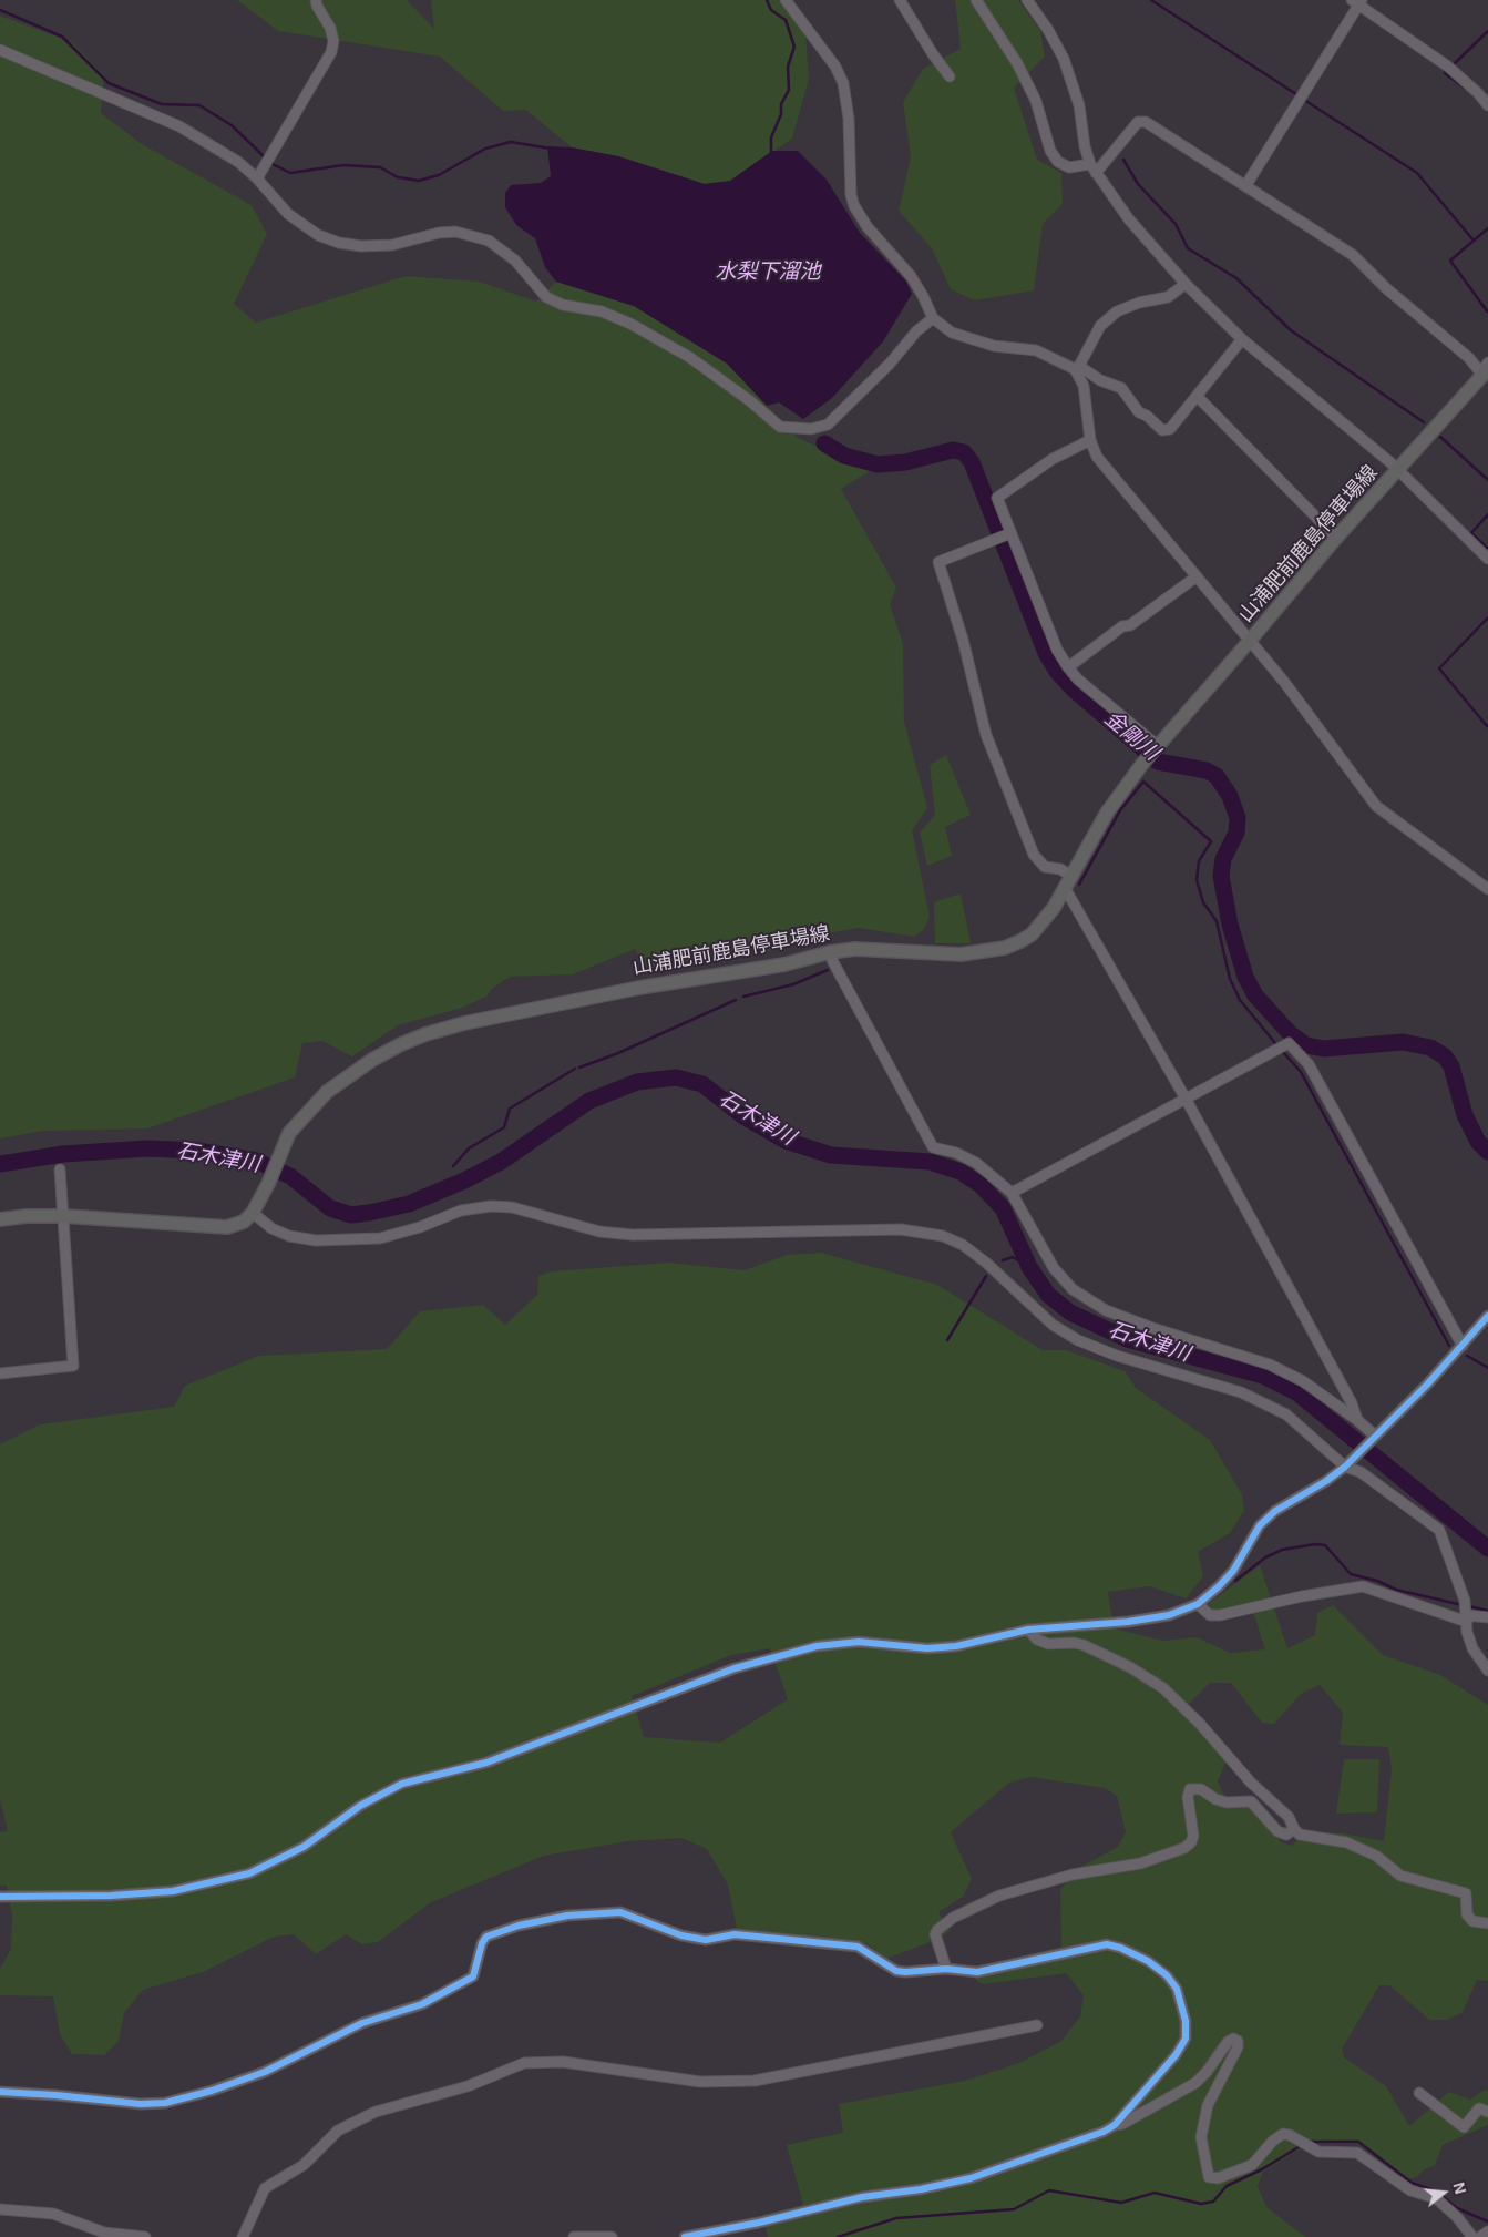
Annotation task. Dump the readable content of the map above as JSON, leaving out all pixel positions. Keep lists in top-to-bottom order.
{
  "streets": {
    "main road": ["山浦肥前鹿島停車場線"]
  },
  "water": ["水梨下溜池", "金剛川", "石木津川"],
  "north": "right"
}
